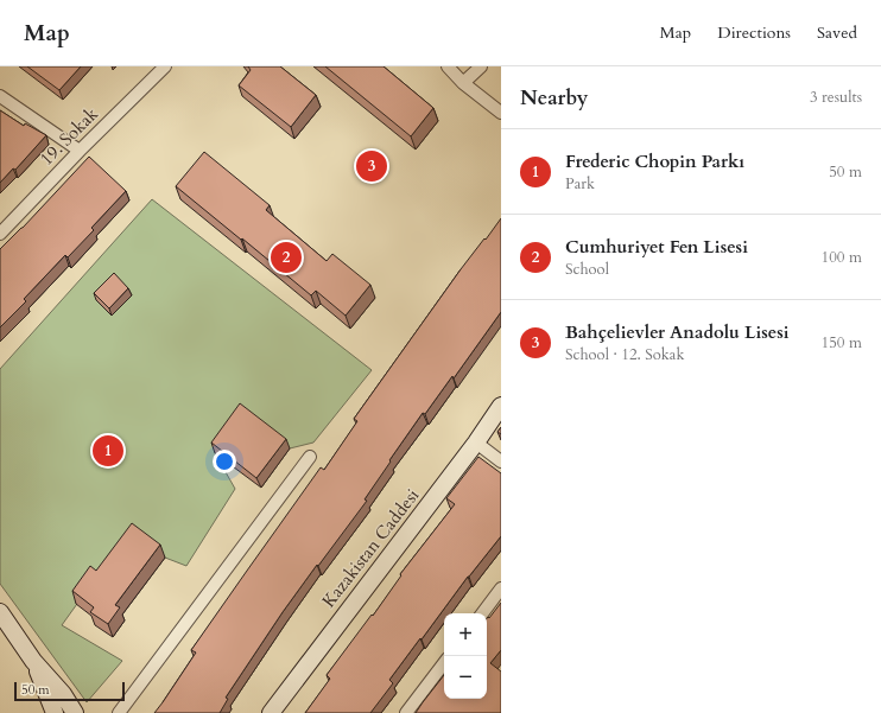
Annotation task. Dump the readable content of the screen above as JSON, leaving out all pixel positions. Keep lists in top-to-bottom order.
{
  "streets": {
    "main road": ["Kazakistan Caddesi"],
    "street": ["19. Sokak"]
  },
  "scale_bar": "50 m",
  "page": {
    "header": "Map",
    "nav": ["Map", "Directions", "Saved"],
    "heading": ["Nearby", "3 results"],
    "list": [
      {
        "mark": "1",
        "name": "Frederic Chopin Parkı",
        "note": "Park",
        "value": "50 m"
      },
      {
        "mark": "2",
        "name": "Cumhuriyet Fen Lisesi",
        "note": "School",
        "value": "100 m"
      },
      {
        "mark": "3",
        "name": "Bahçelievler Anadolu Lisesi",
        "note": "School · 12. Sokak",
        "value": "150 m"
      }
    ],
    "pins": ["3", "2", "1"],
    "map_buttons": ["+", "−"],
    "scale": "50 m"
  }
}
